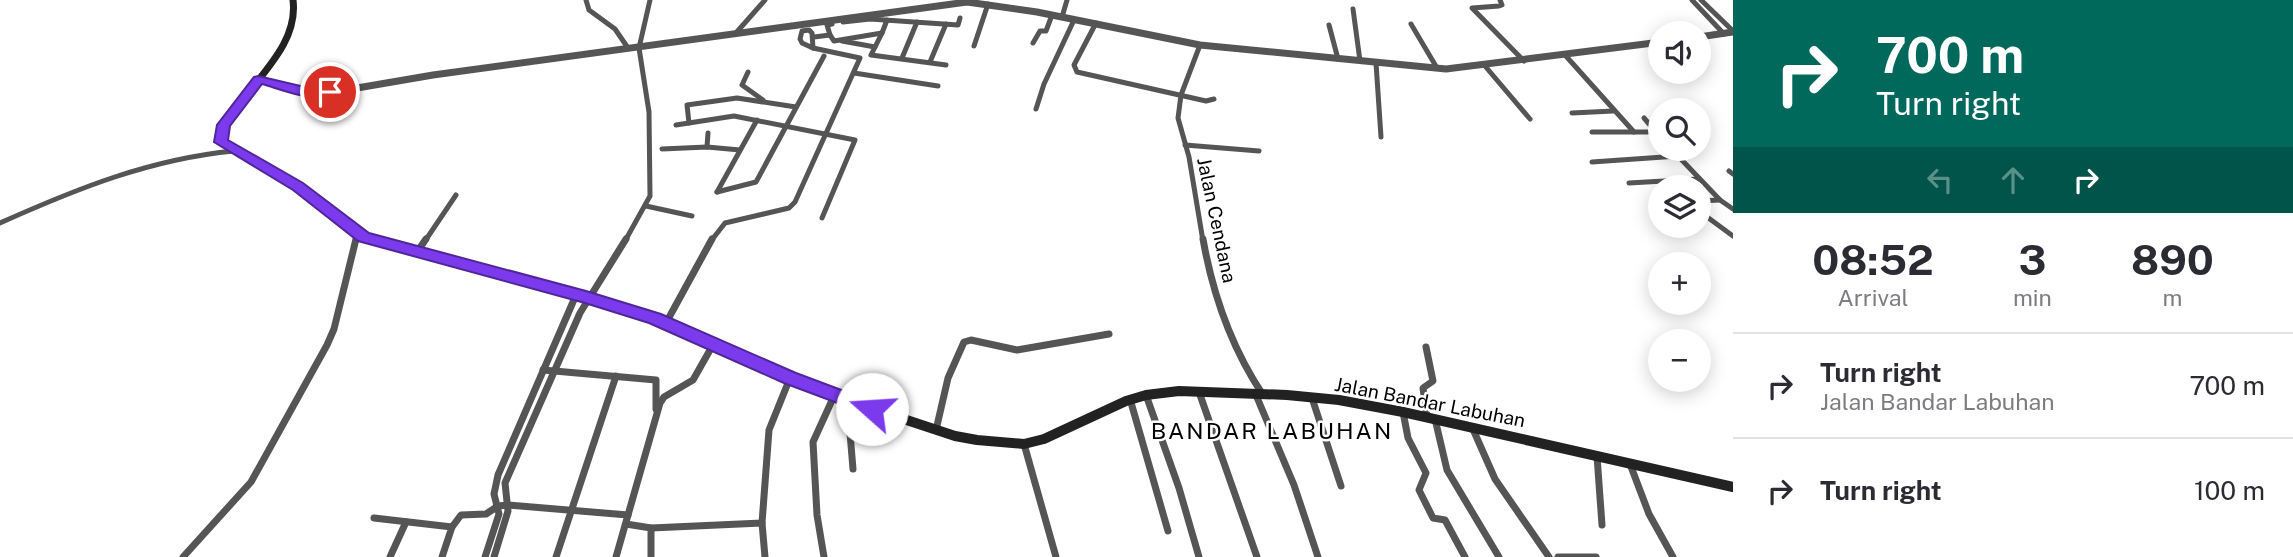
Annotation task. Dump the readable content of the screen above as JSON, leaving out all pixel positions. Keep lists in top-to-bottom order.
{
  "streets": {
    "main road": ["Jalan Bandar Labuhan"],
    "street": ["Jalan Cendana"]
  },
  "crossings": [
    ["Jalan Cendana", "Jalan Bandar Labuhan"]
  ],
  "districts": ["BANDAR LABUHAN"],
  "page": {
    "turn": ["700 m", "Turn right"],
    "map_buttons": ["+", "−"],
    "eta": [
      "08:52",
      "Arrival",
      "3",
      "min",
      "890",
      "m"
    ],
    "list": [
      {
        "name": "Turn right",
        "note": "Jalan Bandar Labuhan",
        "value": "700 m"
      },
      {
        "name": "Turn right",
        "value": "100 m"
      }
    ]
  }
}
